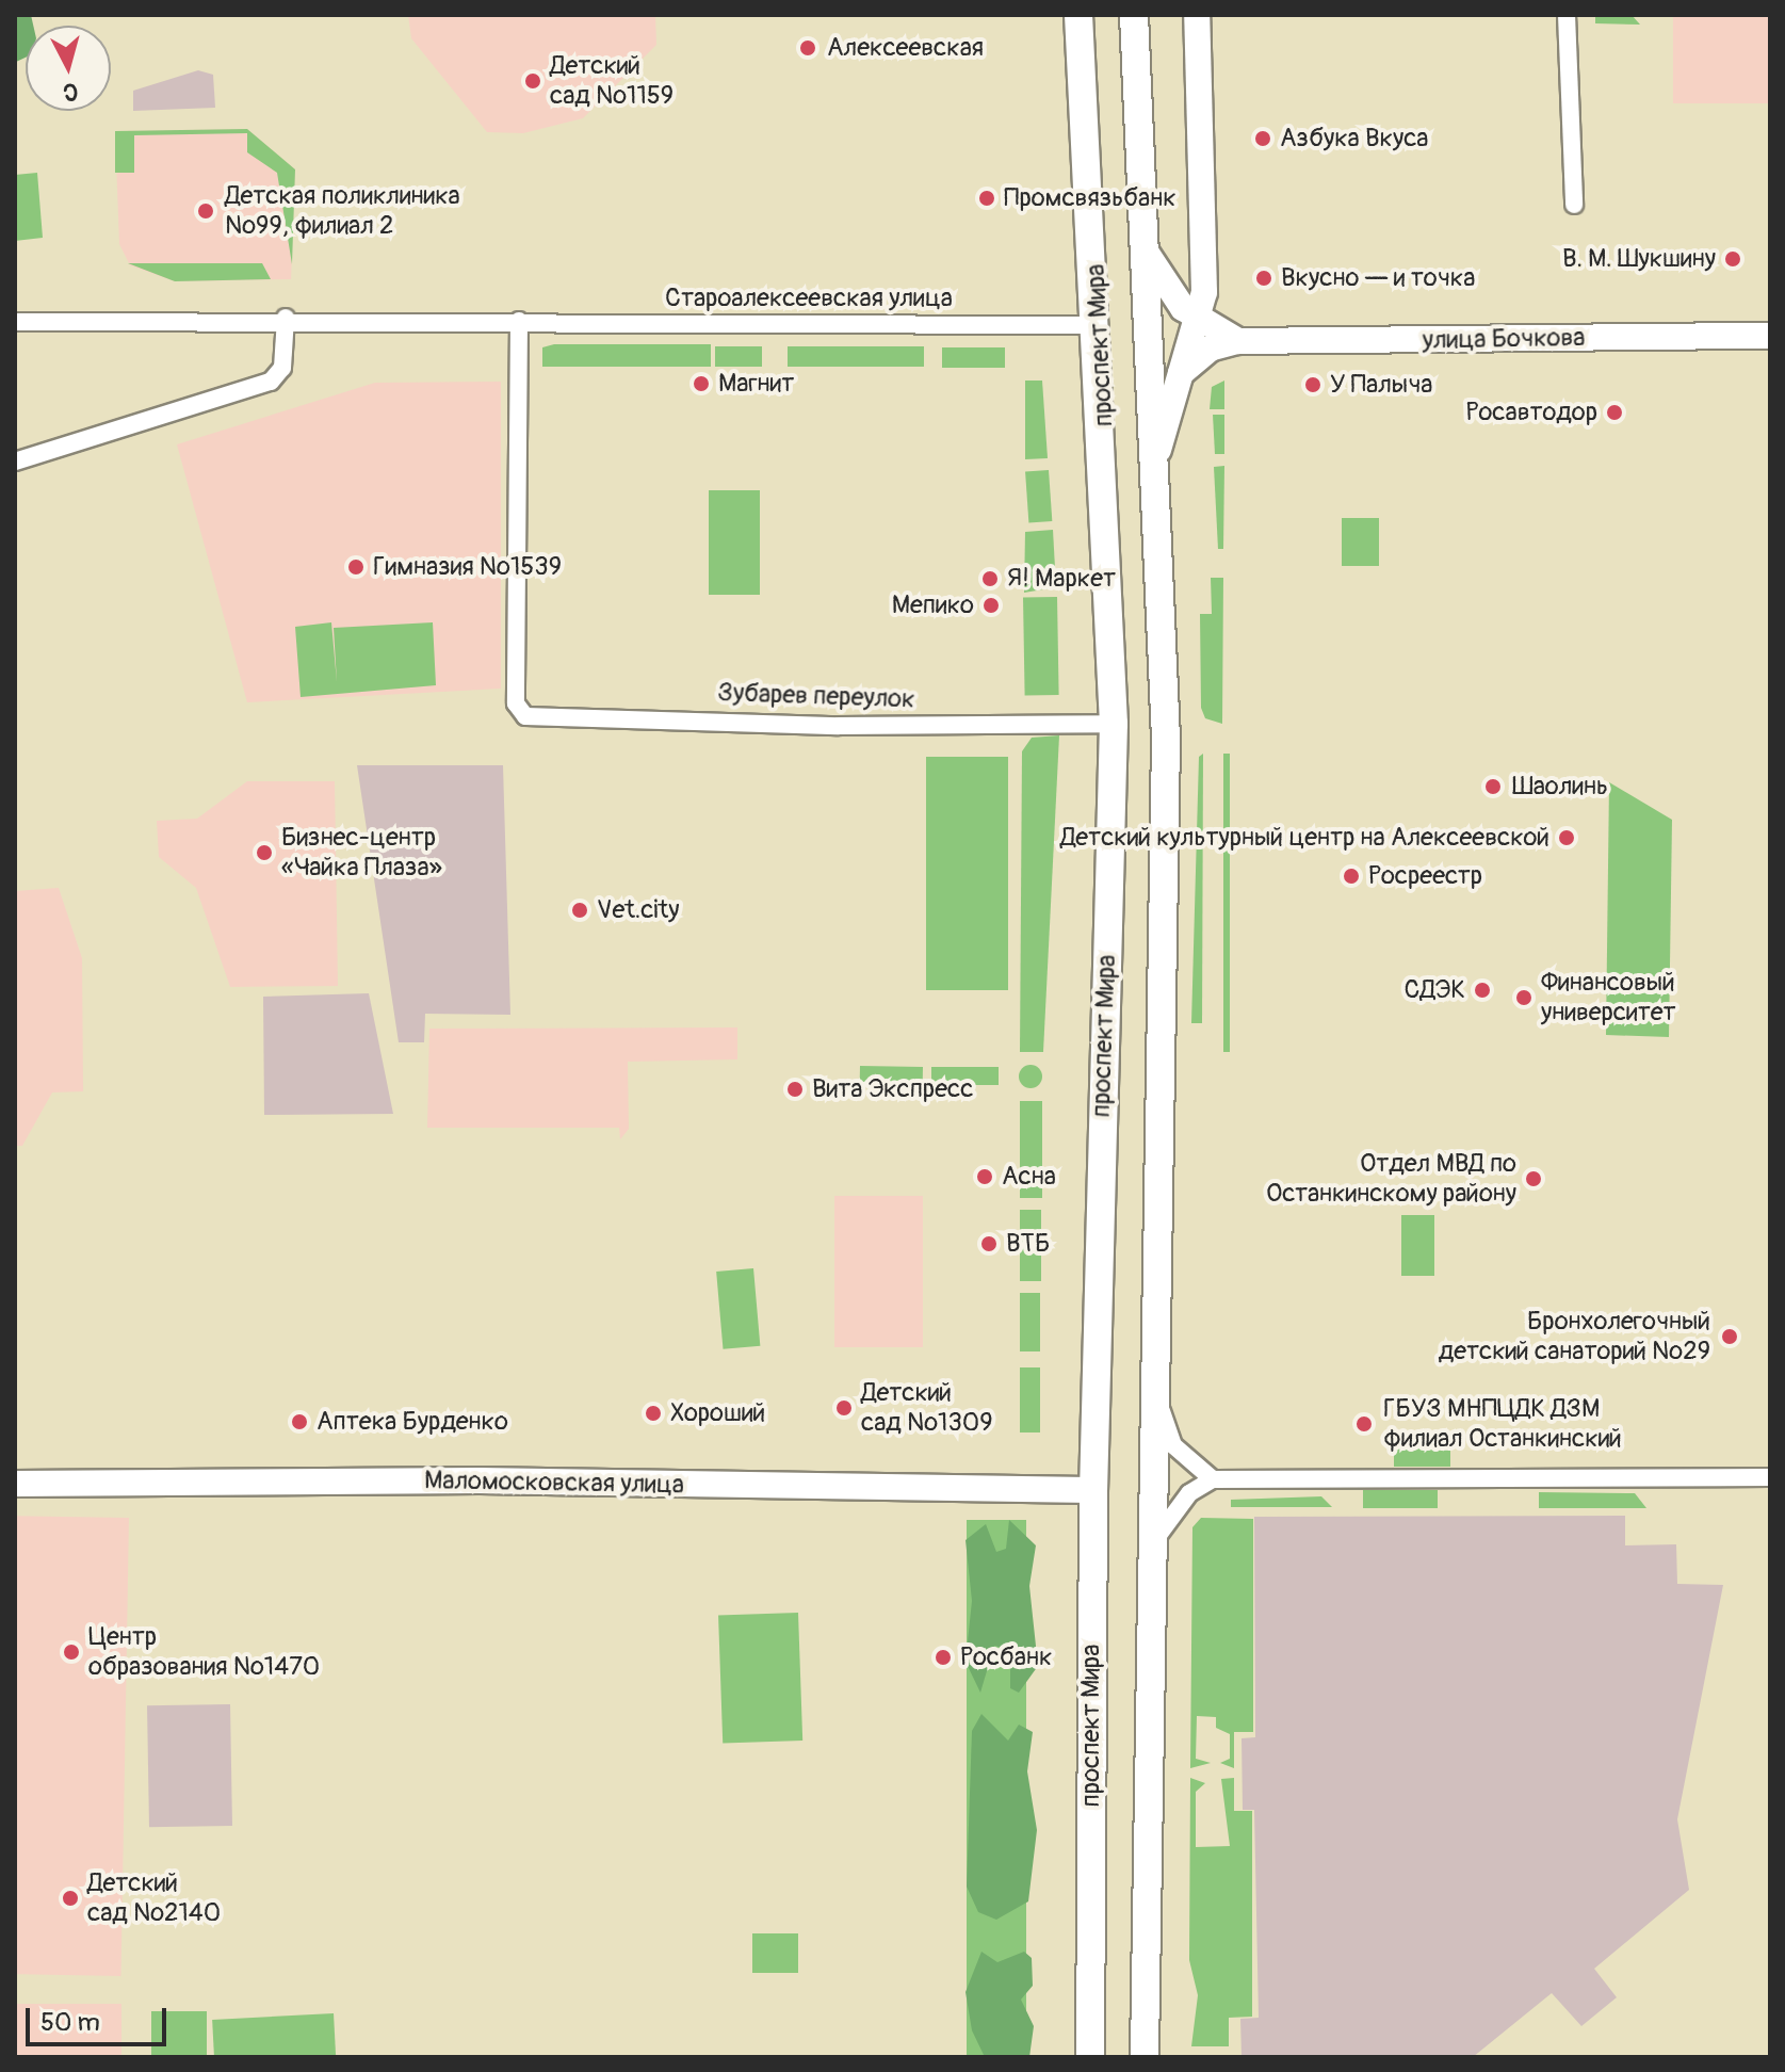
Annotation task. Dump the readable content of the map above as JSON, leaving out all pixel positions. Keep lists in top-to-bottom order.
{
  "streets": {
    "main road": ["проспект Мира"],
    "street": [
      "Староалексеевская улица",
      "улица Бочкова",
      "Зубарев переулок",
      "Маломосковская улица"
    ]
  },
  "crossings": [
    ["Староалексеевская улица", "проспект Мира"],
    ["Староалексеевская улица", "Зубарев переулок"],
    ["проспект Мира", "Зубарев переулок"],
    ["проспект Мира", "Маломосковская улица"]
  ],
  "places": [
    "Алексеевская",
    "Детский сад №1159",
    "Азбука Вкуса",
    "Промсвязьбанк",
    "Детская поликлиника №99, филиал 2",
    "В. М. Шукшину",
    "Вкусно — и точка",
    "Магнит",
    "У Палыча",
    "Росавтодор",
    "Гимназия №1539",
    "Я! Маркет",
    "Мепико",
    "Шаолинь",
    "Детский культурный центр на Алексеевской",
    "Бизнес-центр «Чайка Плаза»",
    "Росреестр",
    "Vet.city",
    "СДЭК",
    "Финансовый университет",
    "Вита Экспресс",
    "Асна",
    "Отдел МВД по Останкинскому району",
    "ВТБ",
    "Бронхолегочный детский санаторий №29",
    "Детский сад №1309",
    "Хороший",
    "Аптека Бурденко",
    "ГБУЗ МНПЦДК ДЗМ филиал Останкинский",
    "Центр образования №1470",
    "Росбанк",
    "Детский сад №2140"
  ],
  "scale_bar": "50 m",
  "north": "bottom"
}
